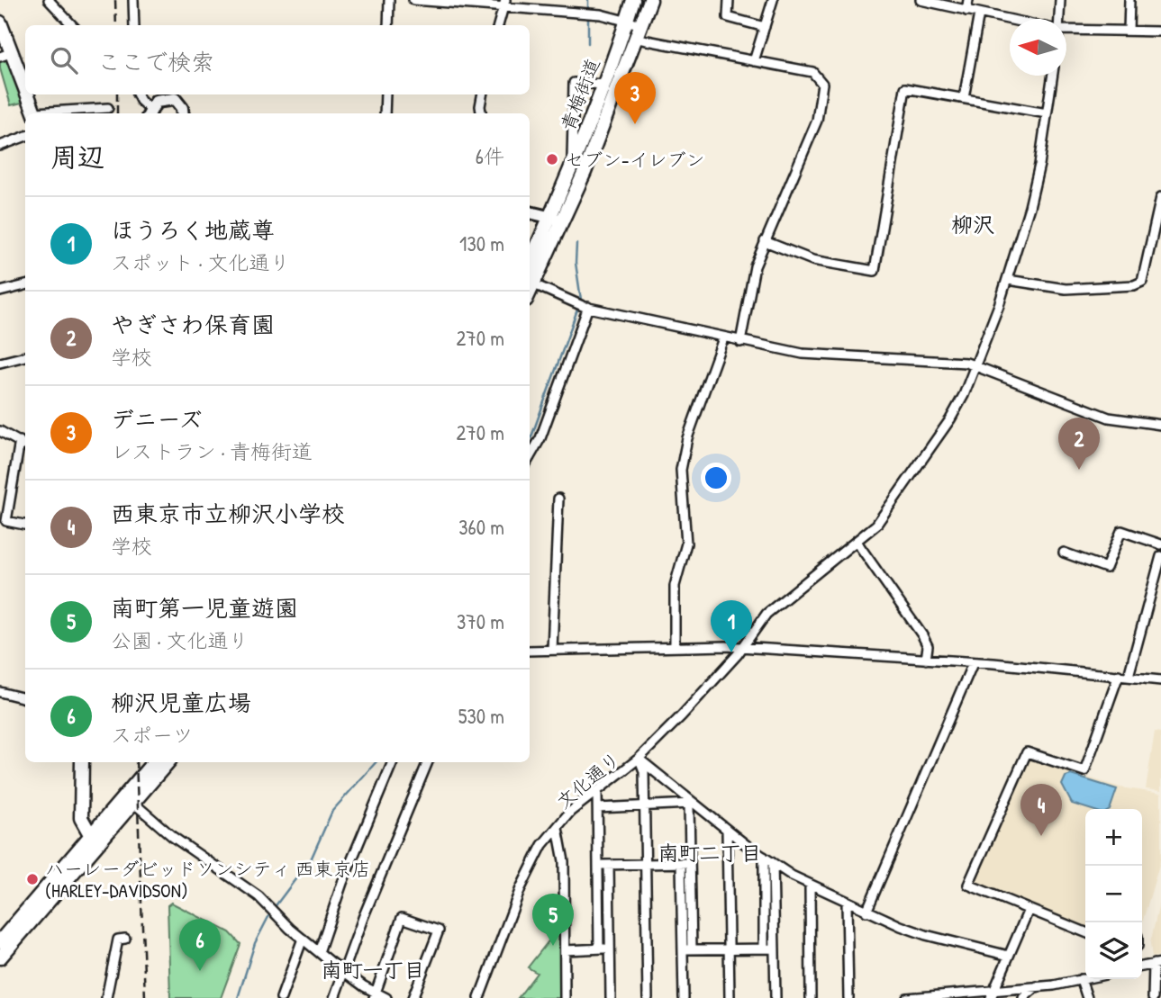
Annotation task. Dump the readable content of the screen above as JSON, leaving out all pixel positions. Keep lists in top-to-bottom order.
{
  "streets": {
    "main road": ["青梅街道"],
    "street": ["文化通り"]
  },
  "districts": ["柳沢", "南町二丁目", "南町一丁目"],
  "places": ["セブン-イレブン", "ハーレーダビッドソンシティ 西東京店 (HARLEY-DAVIDSON)"],
  "north": "left",
  "page": {
    "search": "ここで検索",
    "pins": [
      "3",
      "2",
      "1",
      "4",
      "5",
      "6"
    ],
    "heading": ["周辺", "6件"],
    "list": [
      {
        "mark": "1",
        "name": "ほうろく地蔵尊",
        "note": "スポット · 文化通り",
        "value": "130 m"
      },
      {
        "mark": "2",
        "name": "やぎさわ保育園",
        "note": "学校",
        "value": "270 m"
      },
      {
        "mark": "3",
        "name": "デニーズ",
        "note": "レストラン · 青梅街道",
        "value": "270 m"
      },
      {
        "mark": "4",
        "name": "西東京市立柳沢小学校",
        "note": "学校",
        "value": "360 m"
      },
      {
        "mark": "5",
        "name": "南町第一児童遊園",
        "note": "公園 · 文化通り",
        "value": "370 m"
      },
      {
        "mark": "6",
        "name": "柳沢児童広場",
        "note": "スポーツ",
        "value": "530 m"
      }
    ],
    "map_buttons": ["+", "−"]
  }
}
